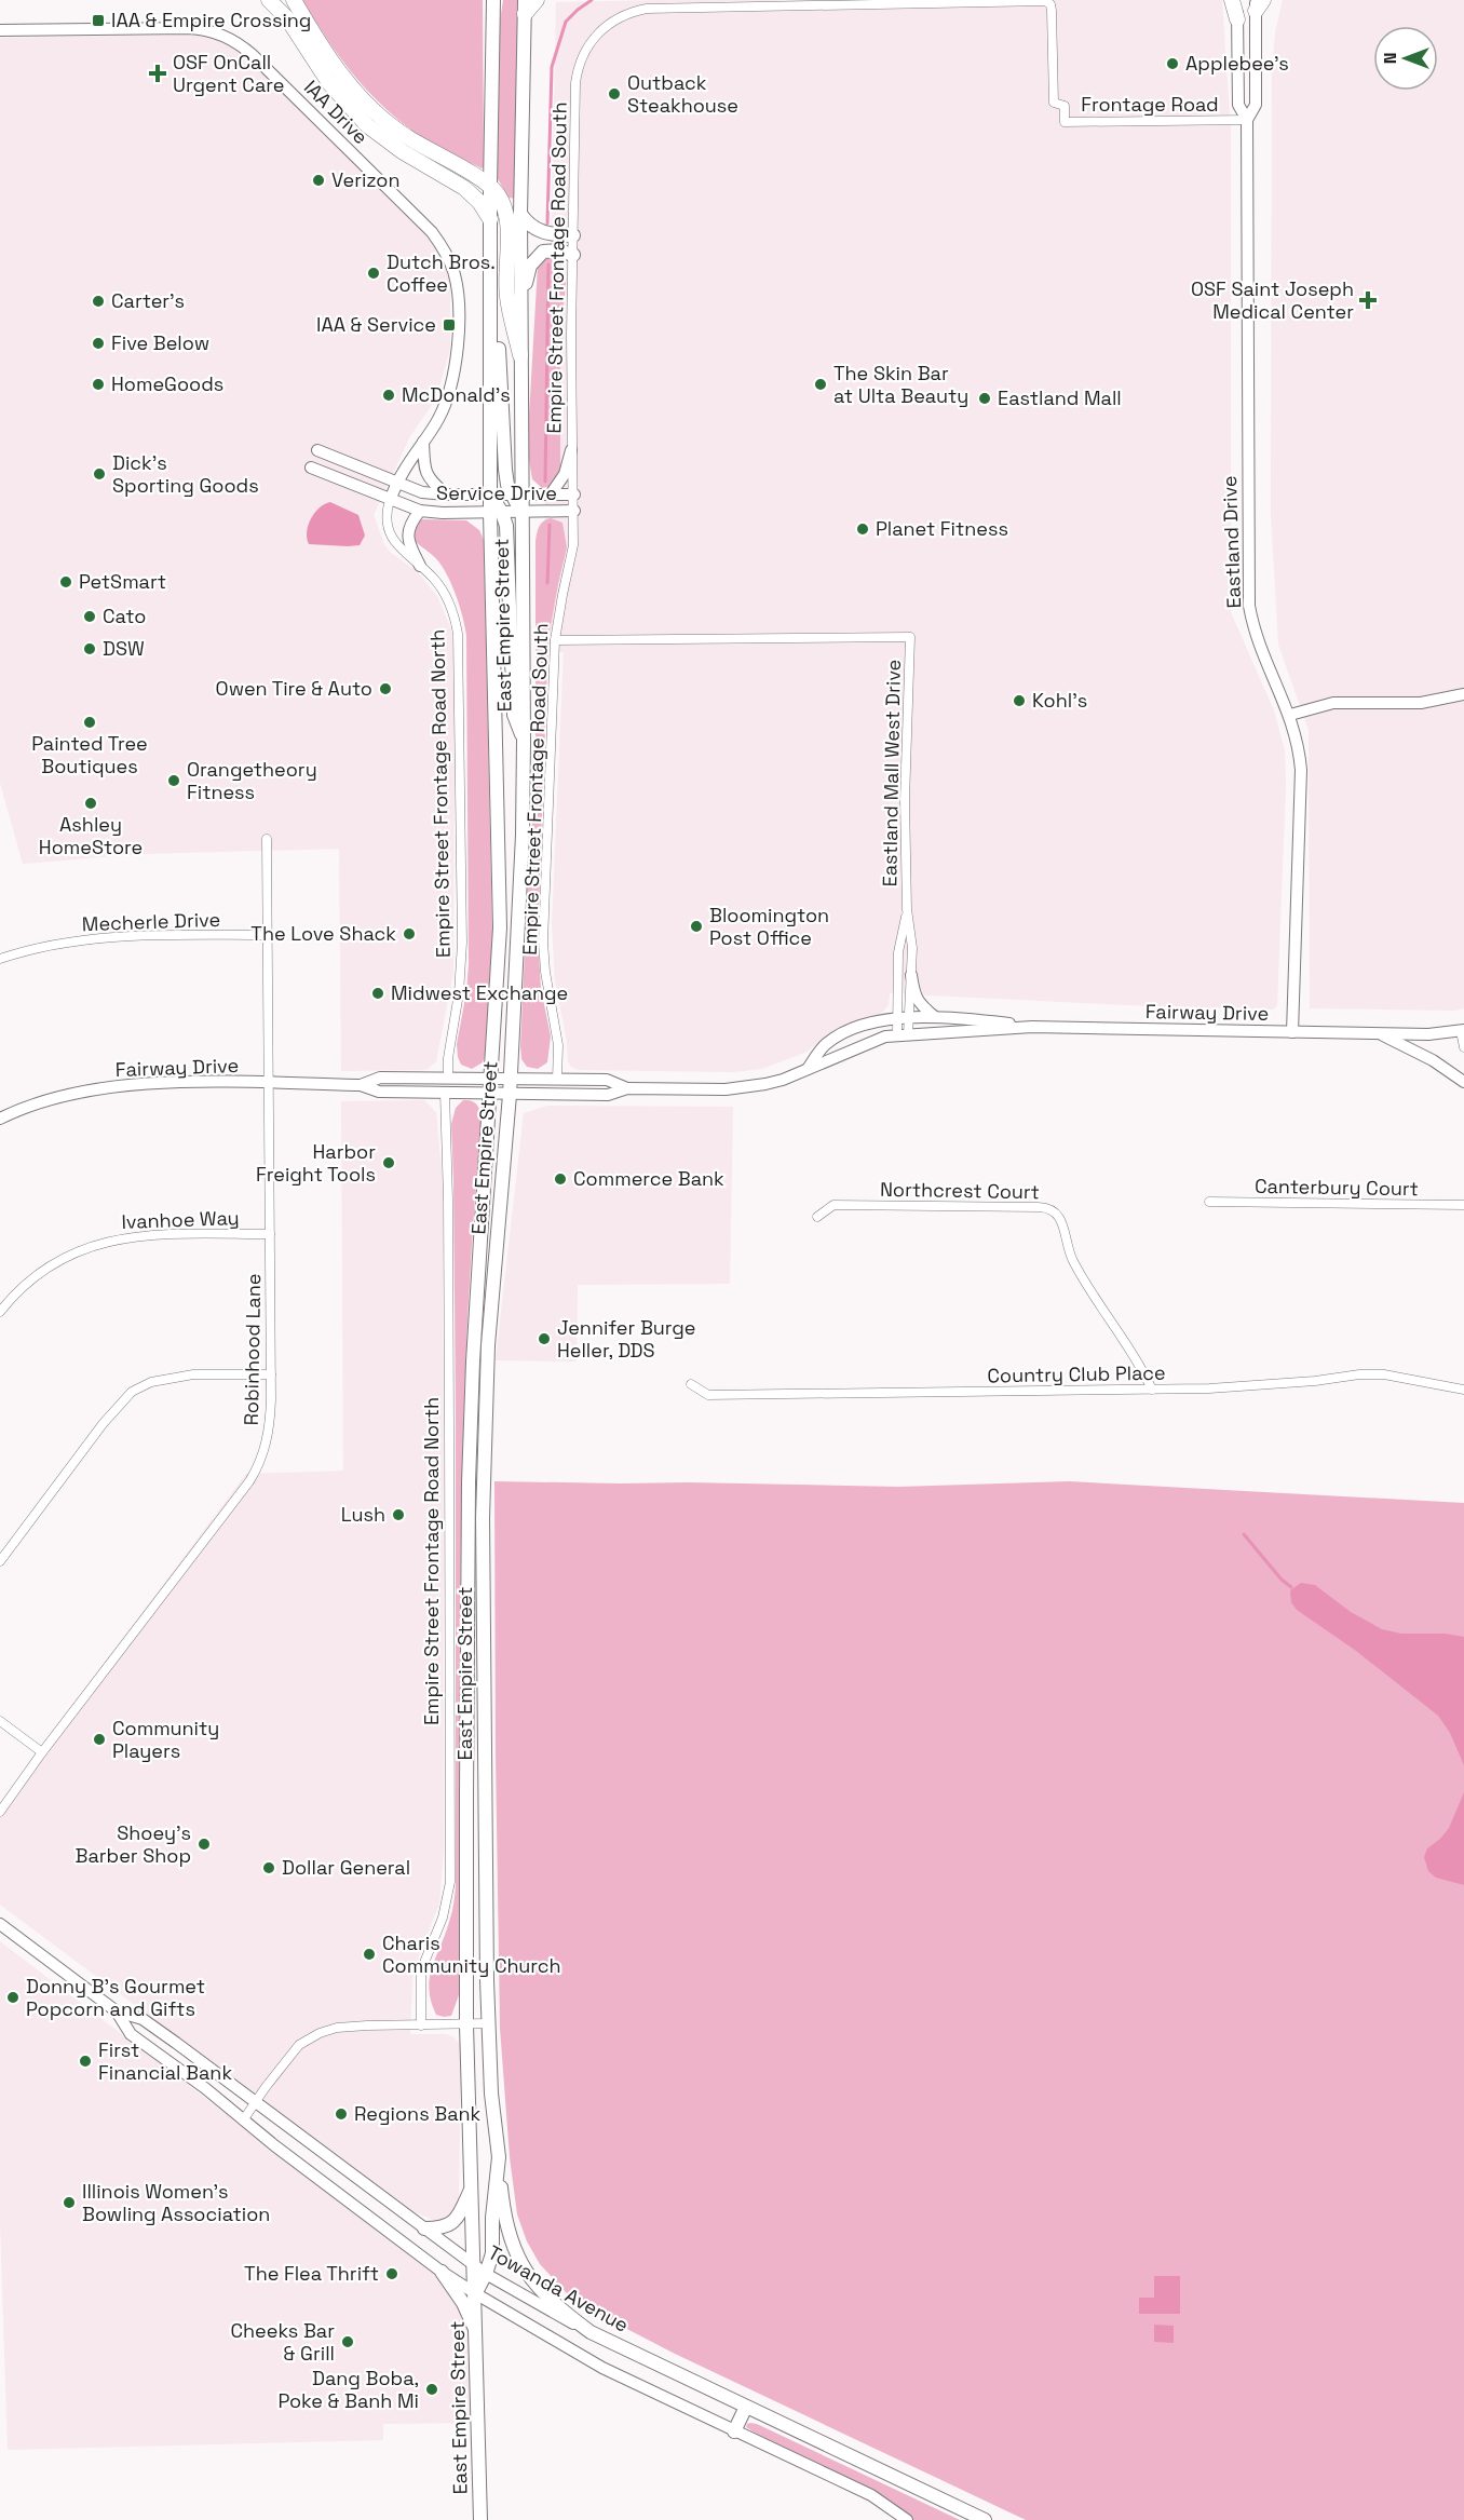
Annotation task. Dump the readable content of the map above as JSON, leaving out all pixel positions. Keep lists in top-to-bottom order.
{
  "streets": {
    "main road": [
      "IAA Drive",
      "Service Drive",
      "Eastland Drive",
      "East Empire Street",
      "Empire Street Frontage Road North",
      "Fairway Drive",
      "Towanda Avenue"
    ],
    "street": [
      "Frontage Road",
      "Empire Street Frontage Road South",
      "Eastland Mall West Drive",
      "Mecherle Drive",
      "Canterbury Court",
      "Northcrest Court",
      "Ivanhoe Way",
      "Robinhood Lane",
      "Country Club Place"
    ]
  },
  "crossings": [
    ["Frontage Road", "Empire Street Frontage Road South"],
    ["Frontage Road", "Eastland Drive"],
    ["IAA Drive", "Empire Street Frontage Road North"],
    ["Empire Street Frontage Road South", "Service Drive"],
    ["Empire Street Frontage Road South", "Eastland Mall West Drive"],
    ["Empire Street Frontage Road South", "Fairway Drive"],
    ["Service Drive", "East Empire Street"],
    ["Service Drive", "Empire Street Frontage Road North"],
    ["Eastland Drive", "Fairway Drive"],
    ["East Empire Street", "Fairway Drive"],
    ["East Empire Street", "Towanda Avenue"],
    ["Eastland Mall West Drive", "Fairway Drive"],
    ["Empire Street Frontage Road North", "Fairway Drive"],
    ["Mecherle Drive", "Robinhood Lane"],
    ["Fairway Drive", "Robinhood Lane"],
    ["Northcrest Court", "Country Club Place"],
    ["Ivanhoe Way", "Robinhood Lane"]
  ],
  "places": {
    "transit": ["IAA & Empire Crossing", "IAA & Service"],
    "other": [
      "Applebee's",
      "Outback Steakhouse",
      "Verizon",
      "Dutch Bros. Coffee",
      "Carter's",
      "Five Below",
      "HomeGoods",
      "The Skin Bar at Ulta Beauty",
      "McDonald's",
      "Eastland Mall",
      "Dick's Sporting Goods",
      "Planet Fitness",
      "PetSmart",
      "Cato",
      "DSW",
      "Owen Tire & Auto",
      "Kohl's",
      "Painted Tree Boutiques",
      "Orangetheory Fitness",
      "Ashley HomeStore",
      "Bloomington Post Office",
      "The Love Shack",
      "Midwest Exchange",
      "Harbor Freight Tools",
      "Commerce Bank",
      "Jennifer Burge Heller, DDS",
      "Lush",
      "Community Players",
      "Shoey's Barber Shop",
      "Dollar General",
      "Charis Community Church",
      "Donny B's Gourmet Popcorn and Gifts",
      "First Financial Bank",
      "Regions Bank",
      "Illinois Women's Bowling Association",
      "The Flea Thrift",
      "Cheeks Bar & Grill",
      "Dang Boba, Poke & Banh Mi"
    ],
    "health": ["OSF OnCall Urgent Care", "OSF Saint Joseph Medical Center"]
  },
  "north": "left"
}
